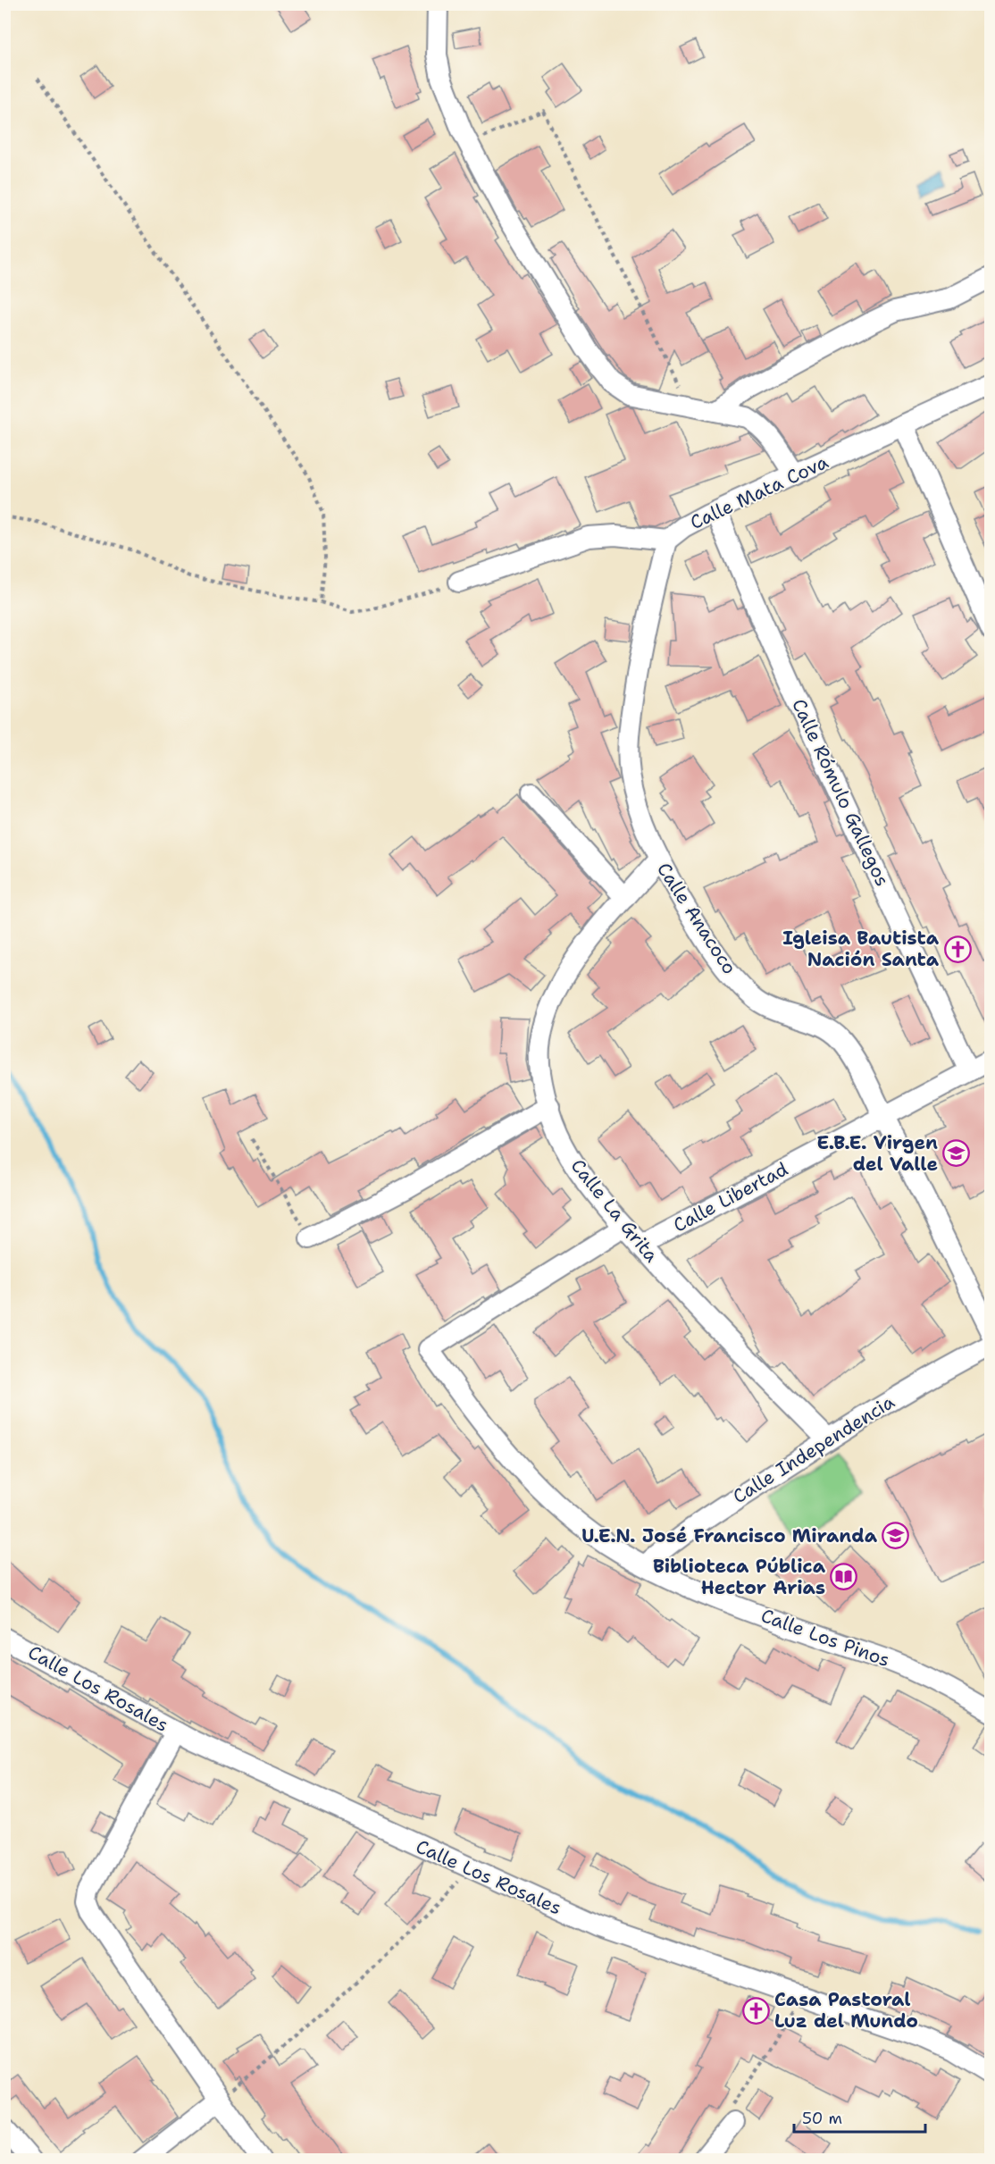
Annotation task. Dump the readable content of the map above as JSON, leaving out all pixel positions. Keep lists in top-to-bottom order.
{
  "streets": {
    "street": [
      "Calle Mata Cova",
      "Calle Rómulo Gallegos",
      "Calle Anacoco",
      "Calle Libertad",
      "Calle La Grita",
      "Calle Independencia",
      "Calle Los Pinos",
      "Calle Los Rosales"
    ]
  },
  "crossings": [
    ["Calle Mata Cova", "Calle Rómulo Gallegos"],
    ["Calle Mata Cova", "Calle Anacoco"],
    ["Calle Rómulo Gallegos", "Calle Libertad"],
    ["Calle Anacoco", "Calle Libertad"],
    ["Calle Anacoco", "Calle La Grita"],
    ["Calle Libertad", "Calle La Grita"],
    ["Calle La Grita", "Calle Independencia"],
    ["Calle La Grita", "Calle Los Pinos"],
    ["Calle Independencia", "Calle Los Pinos"]
  ],
  "places": {
    "church": ["Igleisa Bautista Nación Santa", "Casa Pastoral Luz del Mundo"],
    "school or university": ["E.B.E. Virgen del Valle", "U.E.N. José Francisco Miranda"],
    "library": ["Biblioteca Pública Hector Arias"]
  },
  "scale_bar": "50 m"
}
